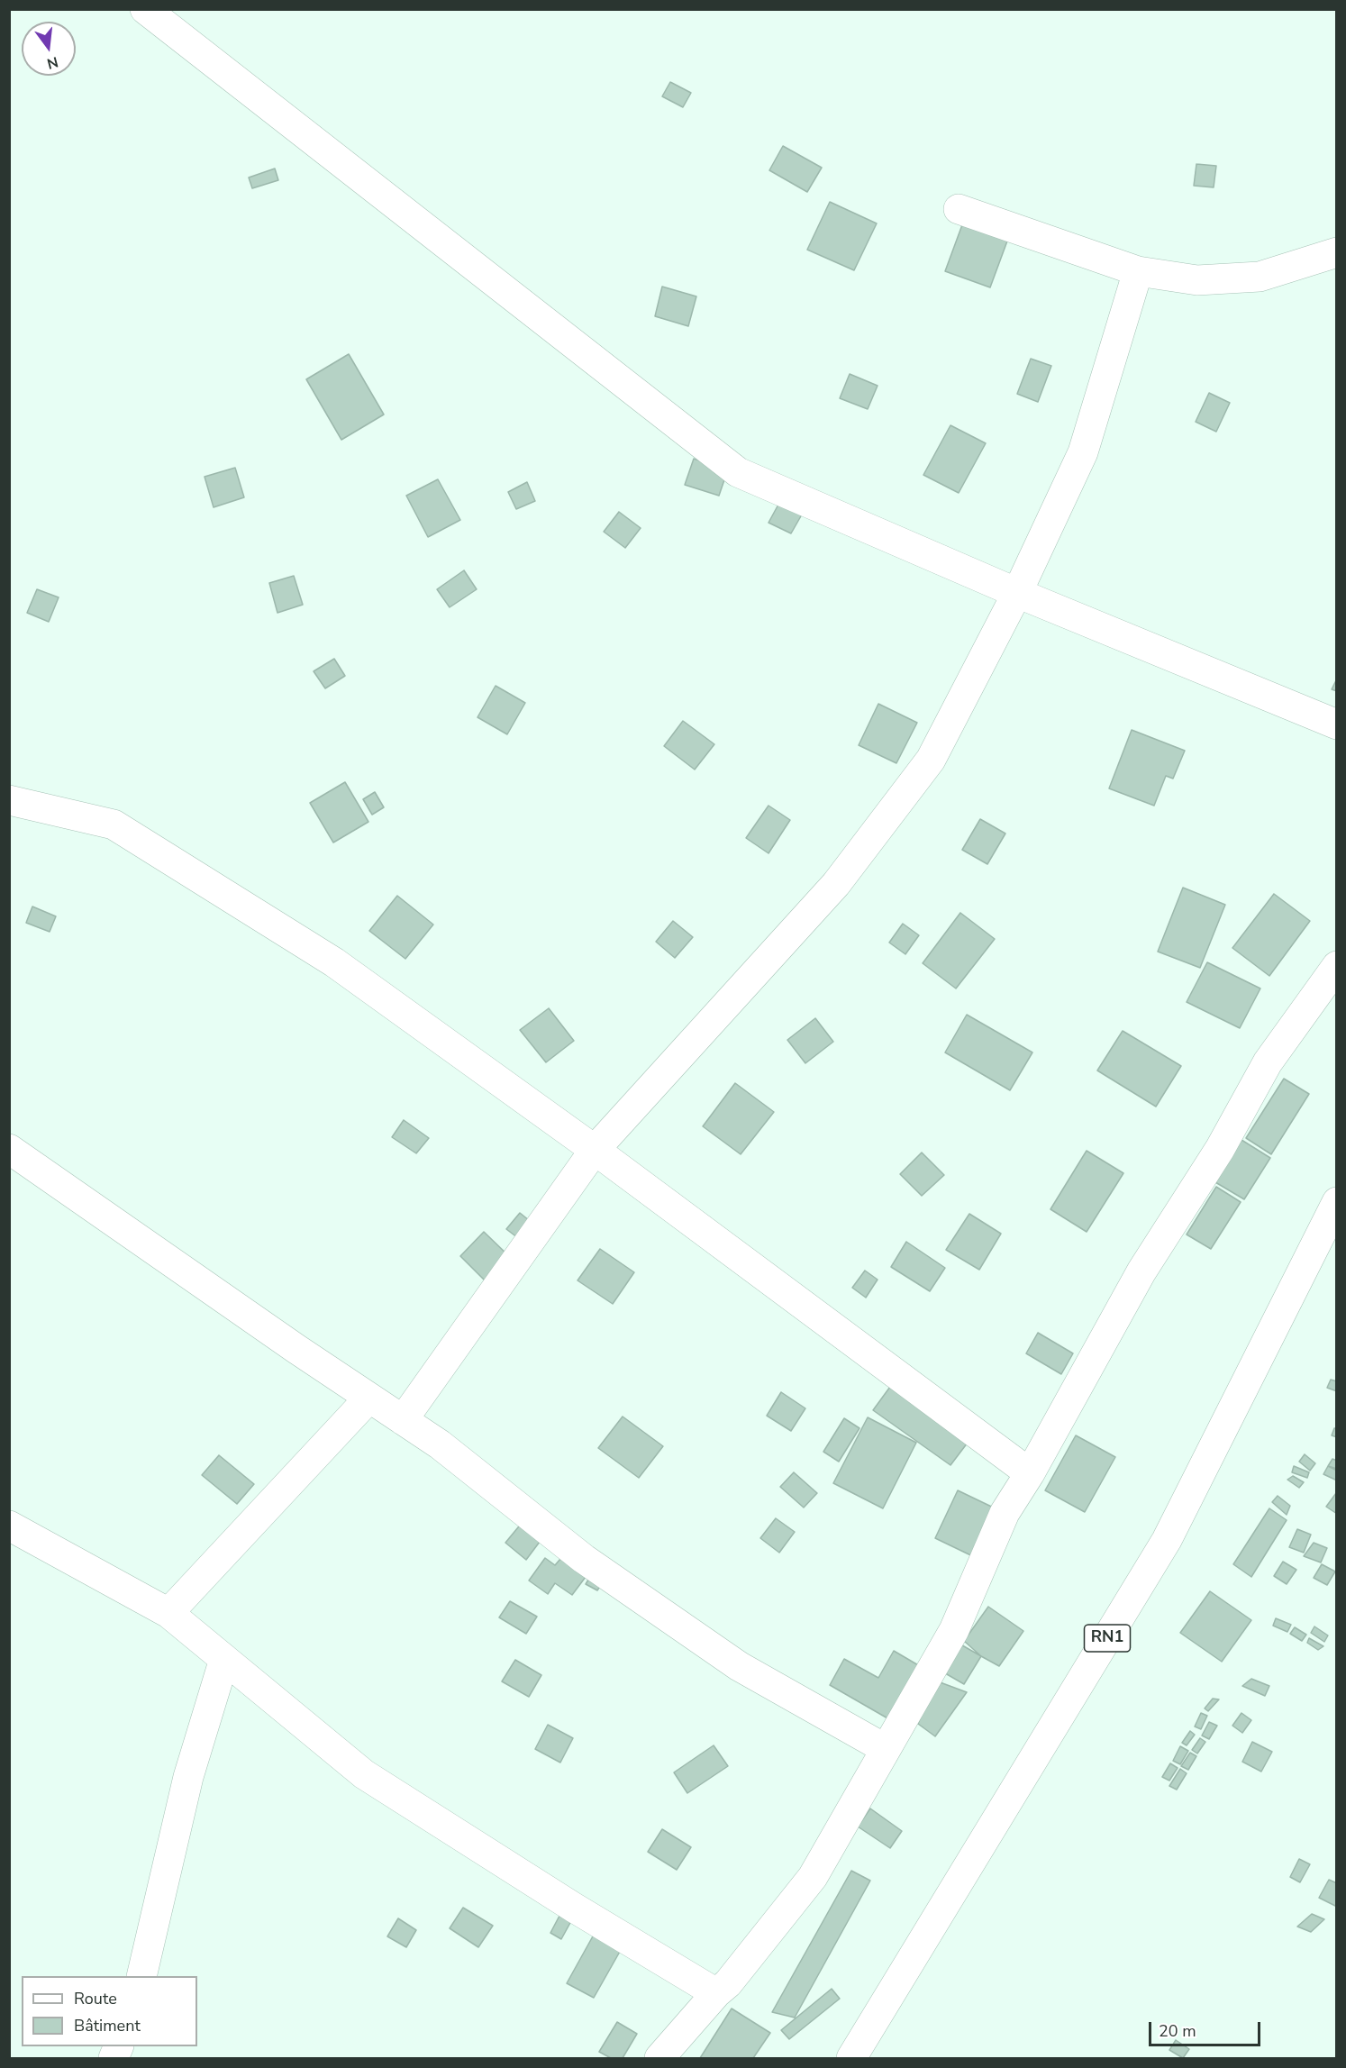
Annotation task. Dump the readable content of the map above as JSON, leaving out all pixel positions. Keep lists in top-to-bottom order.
{
  "streets": {
    "main road": ["RN1"]
  },
  "legend": ["Route", "Bâtiment"],
  "scale_bar": "20 m",
  "north": "bottom"
}
